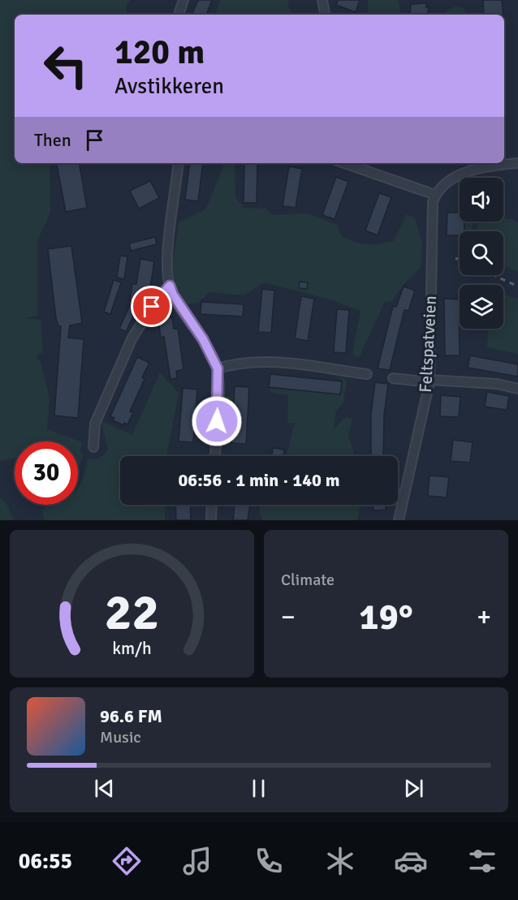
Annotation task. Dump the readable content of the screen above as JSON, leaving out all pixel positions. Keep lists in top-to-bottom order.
{
  "streets": {
    "street": ["Feltspatveien"]
  },
  "page": {
    "turn": ["120 m", "Avstikkeren"],
    "then": "Then",
    "limit": "30",
    "trip": "06:56 · 1 min · 140 m",
    "tile": "Climate",
    "heat": ["−", "19°", "+"],
    "song": ["96.6 FM", "Music"],
    "tabs": "06:55",
    "gauge": ["22", "km/h"]
  }
}
